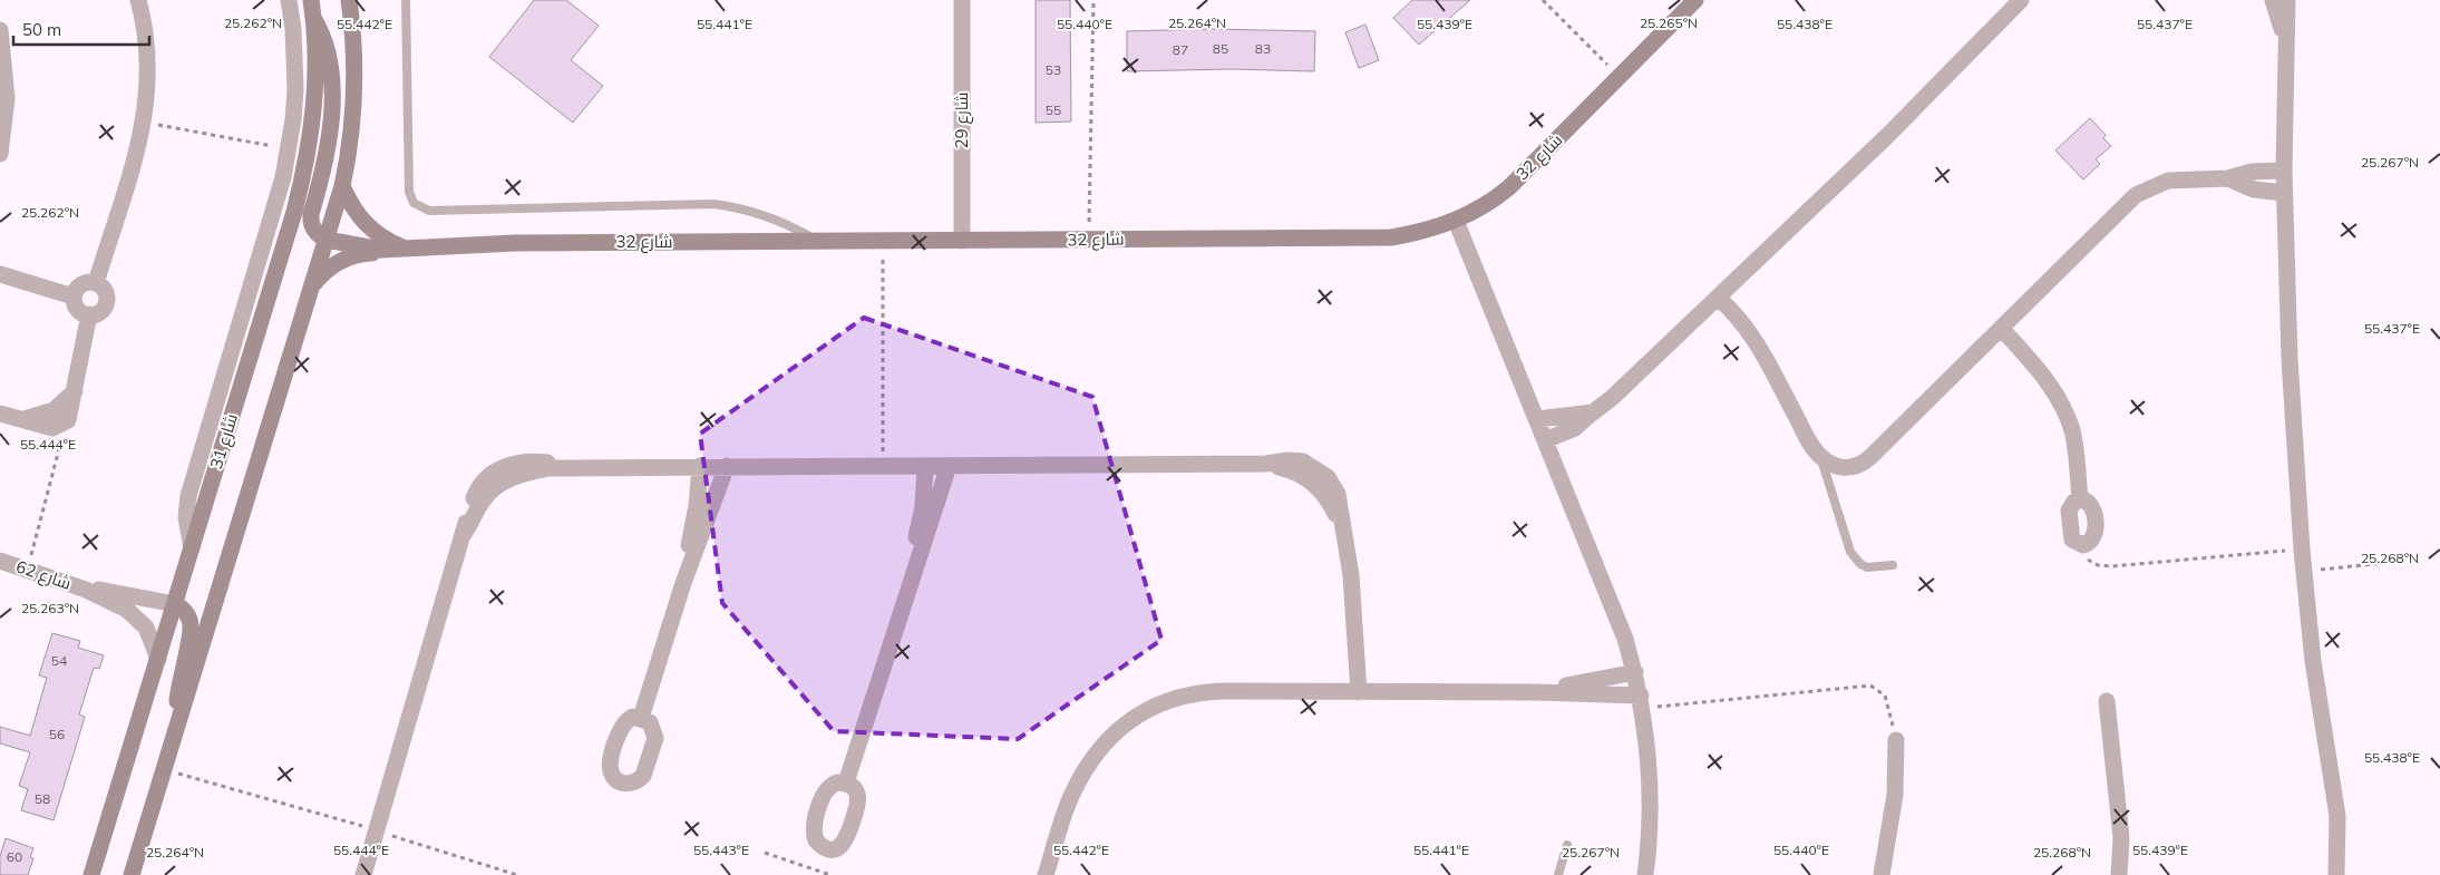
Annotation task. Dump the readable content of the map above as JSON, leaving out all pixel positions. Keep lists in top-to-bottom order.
{
  "streets": {
    "street": [
      "شارع 29",
      "شارع 32",
      "شارع 31",
      "شارع 62"
    ]
  },
  "crossings": [
    ["شارع 29", "شارع 32"],
    ["شارع 31", "شارع 62"]
  ],
  "house_numbers": [
    "85",
    "83",
    "87",
    "53",
    "55",
    "54",
    "56",
    "58",
    "60"
  ],
  "scale_bar": "50 m",
  "coordinates": [
    "25.262°N",
    "25.264°N",
    "25.265°N",
    "55.437°E",
    "55.442°E",
    "55.441°E",
    "55.440°E",
    "55.439°E",
    "55.438°E",
    "25.267°N",
    "55.444°E",
    "25.268°N",
    "25.263°N",
    "55.443°E"
  ]
}
